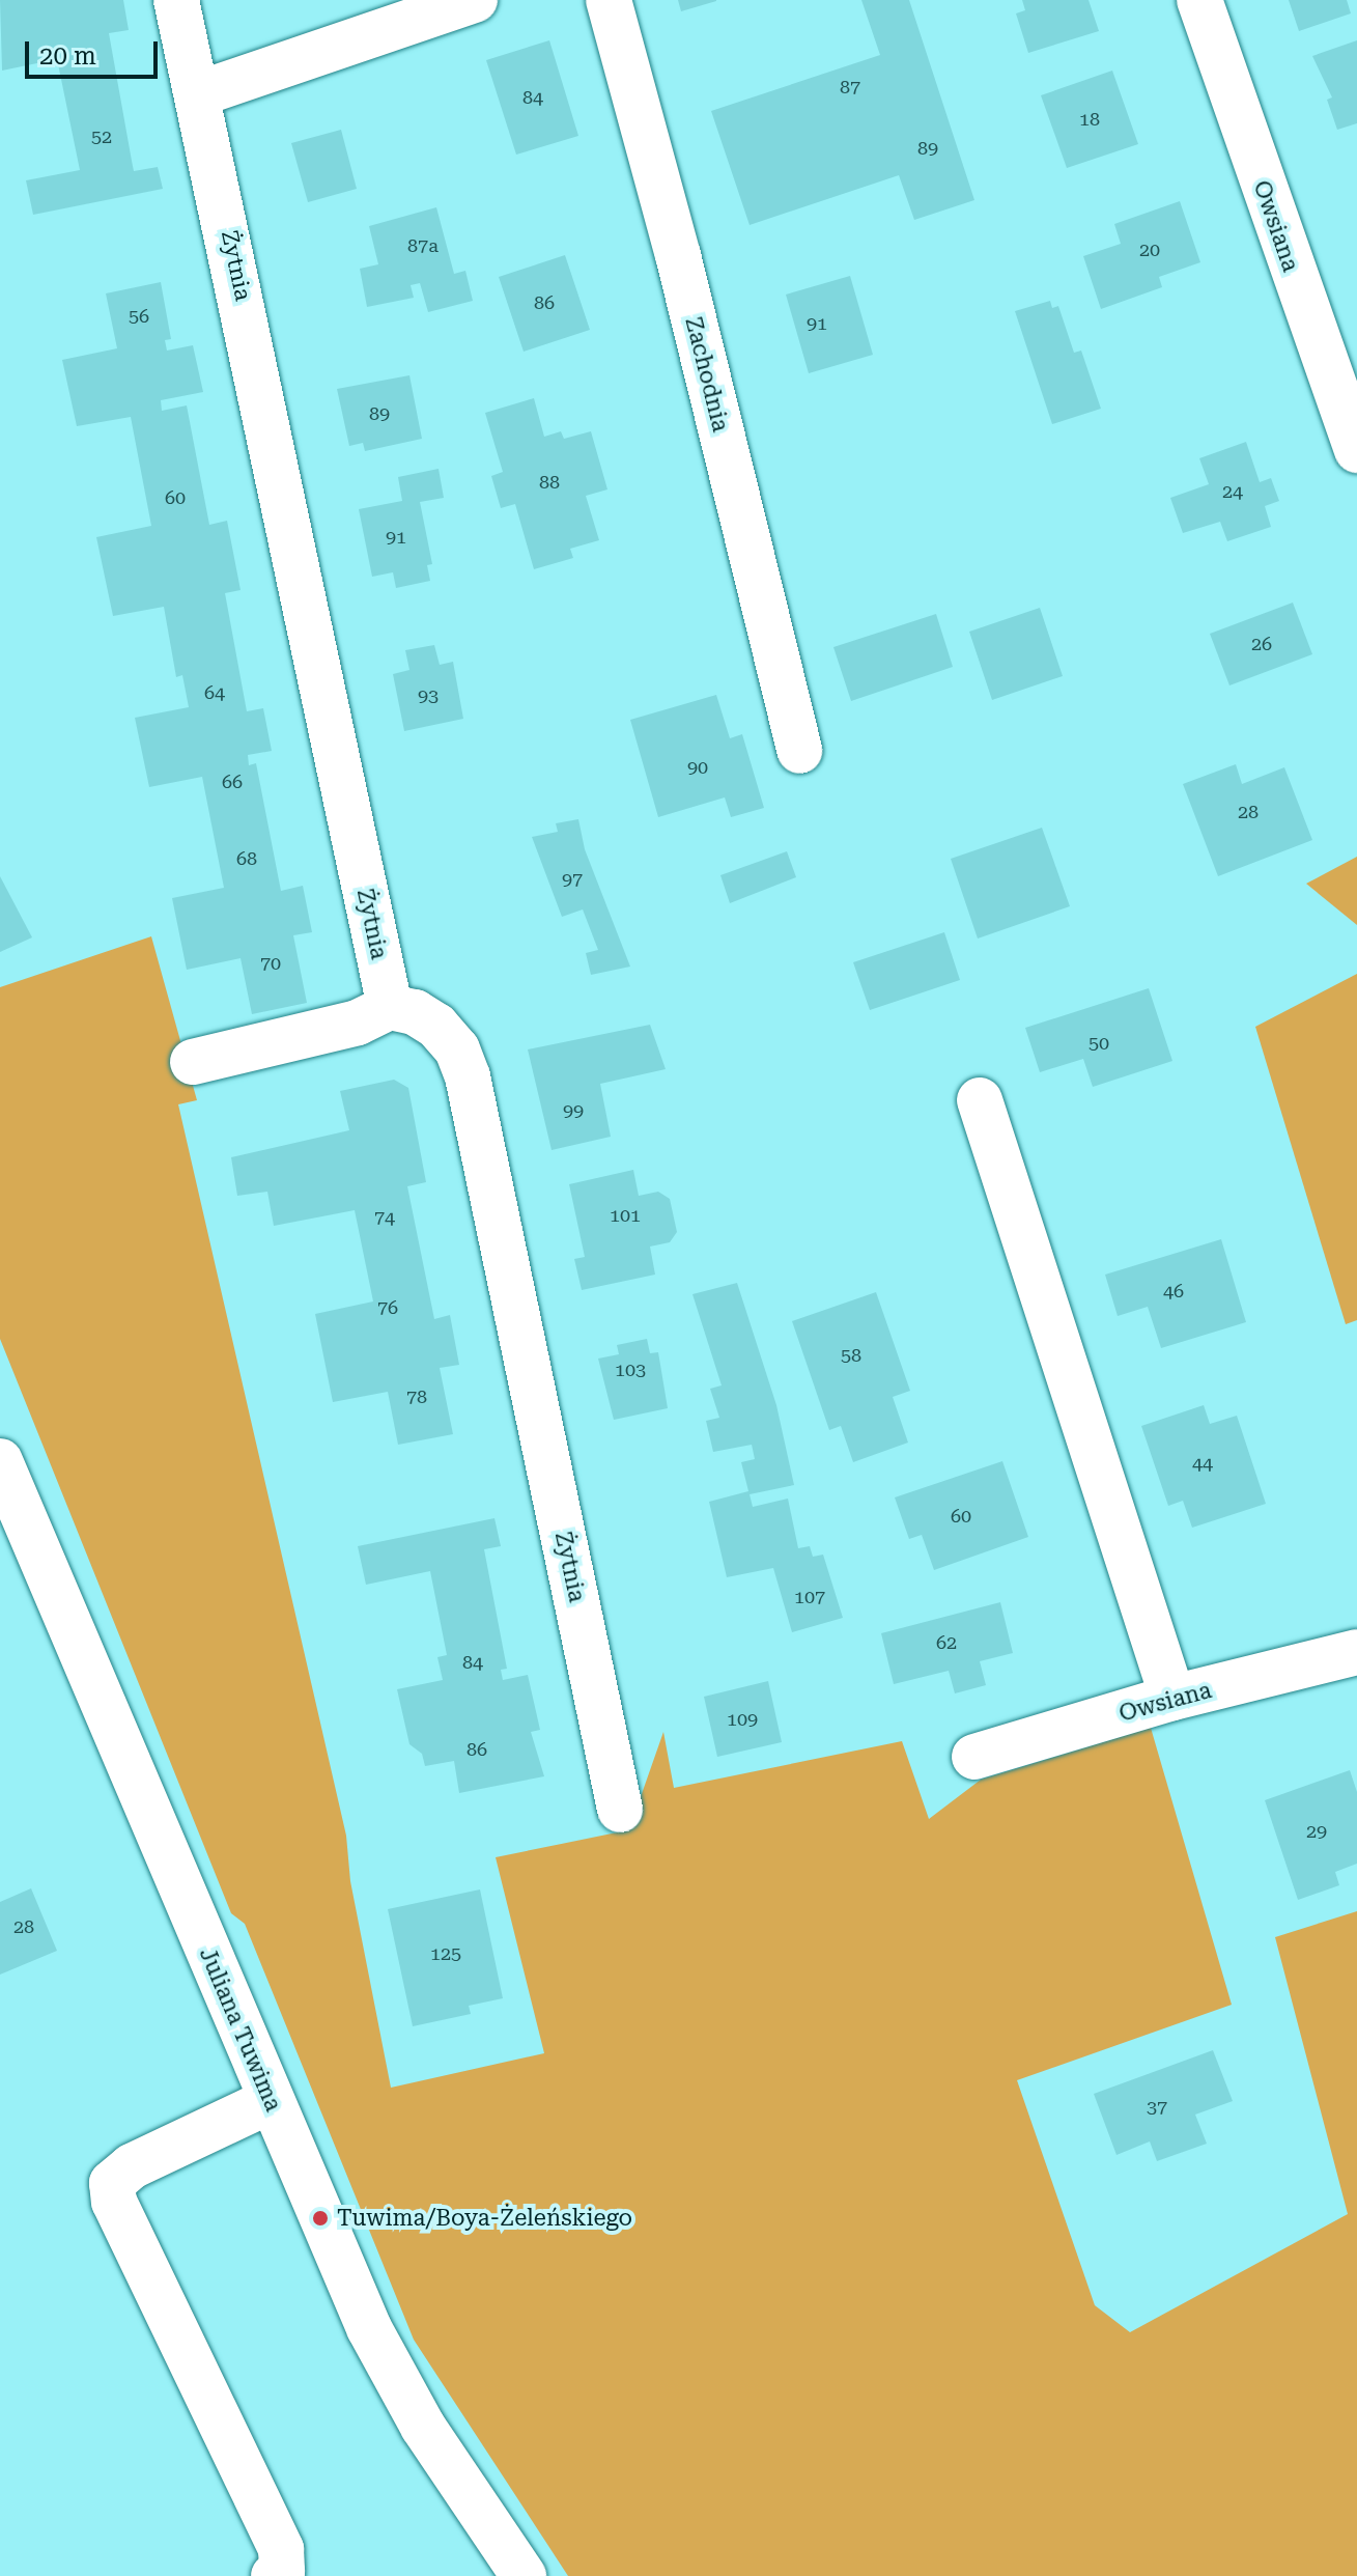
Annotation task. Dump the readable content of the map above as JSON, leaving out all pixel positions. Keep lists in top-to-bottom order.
{
  "streets": {
    "street": [
      "Owsiana",
      "Żytnia",
      "Zachodnia",
      "Juliana Tuwima"
    ]
  },
  "places": ["Tuwima/Boya-Żeleńskiego"],
  "house_numbers": [
    "87",
    "84",
    "18",
    "52",
    "89",
    "87a",
    "20",
    "86",
    "56",
    "91",
    "89",
    "88",
    "24",
    "60",
    "91",
    "26",
    "64",
    "93",
    "90",
    "66",
    "28",
    "68",
    "97",
    "70",
    "50",
    "99",
    "101",
    "74",
    "46",
    "76",
    "58",
    "103",
    "78",
    "44",
    "60",
    "107",
    "62",
    "84",
    "109",
    "86",
    "29",
    "28",
    "125",
    "37"
  ],
  "scale_bar": "20 m"
}
